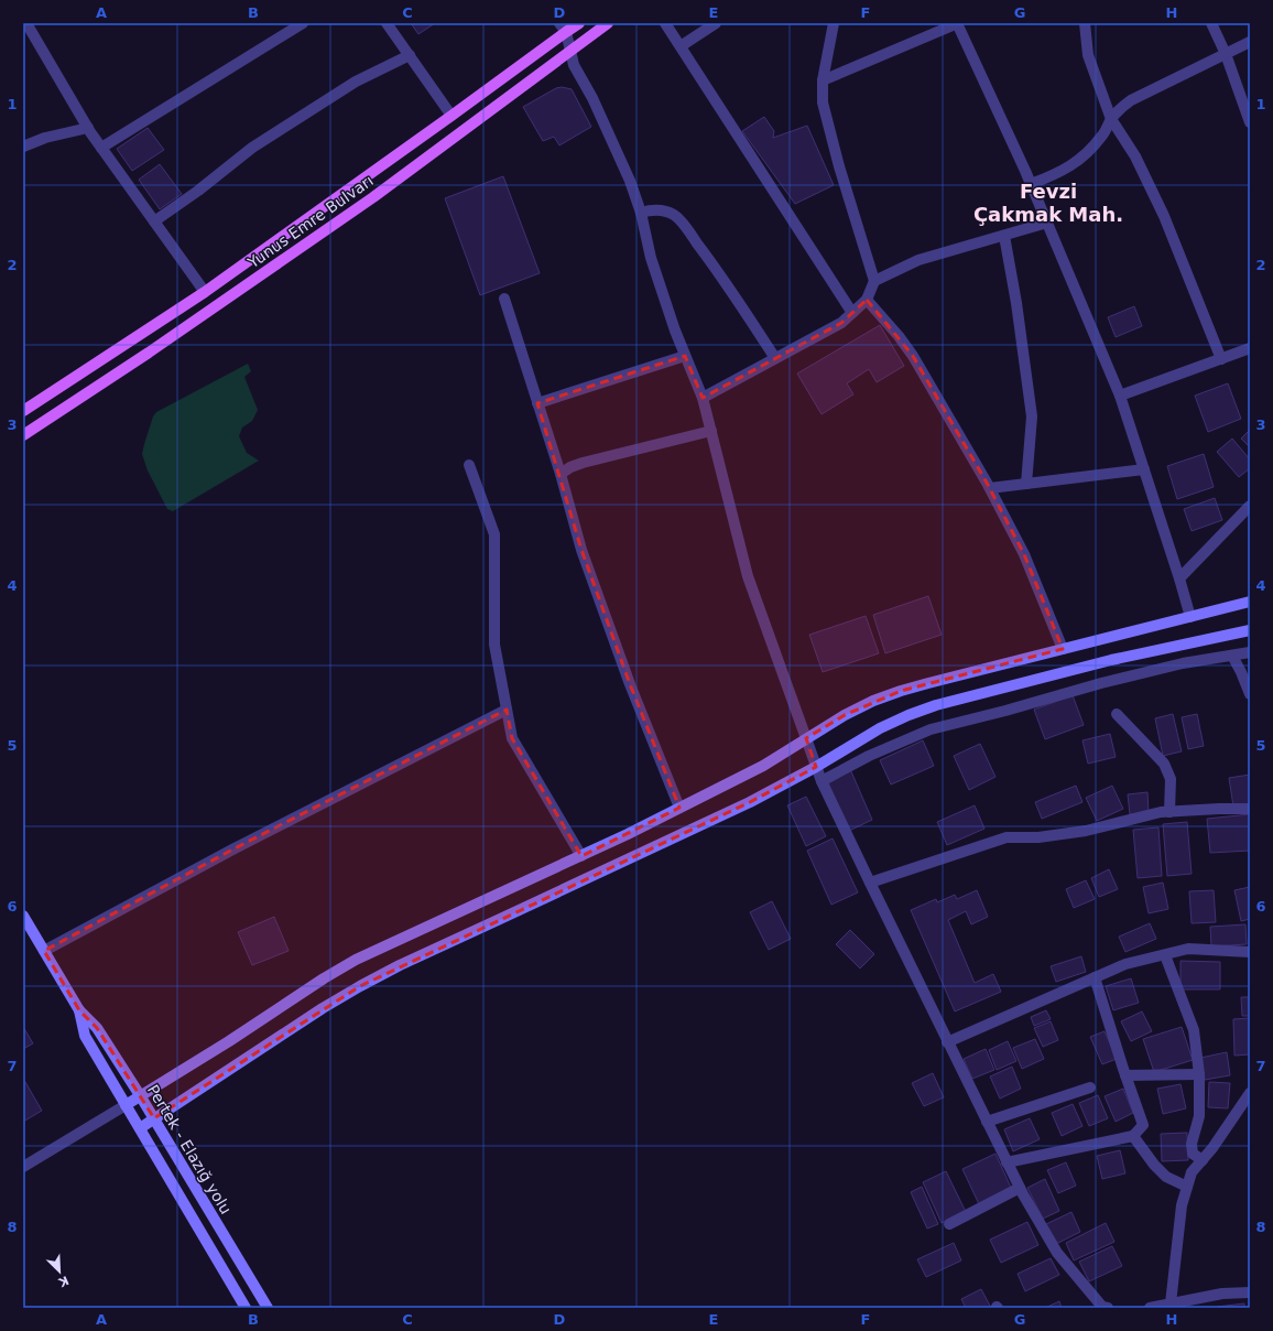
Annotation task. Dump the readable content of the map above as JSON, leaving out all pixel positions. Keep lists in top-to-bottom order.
{
  "streets": {
    "main road": ["Yunus Emre Bulvarı", "Pertek - Elazığ yolu"]
  },
  "districts": ["Fevzi Çakmak Mah."],
  "north": "bottom right",
  "grid": {
    "columns": [
      "A",
      "B",
      "C",
      "D",
      "E",
      "F",
      "G",
      "H"
    ],
    "rows": [
      "1",
      "2",
      "3",
      "4",
      "5",
      "6",
      "7",
      "8"
    ]
  }
}
